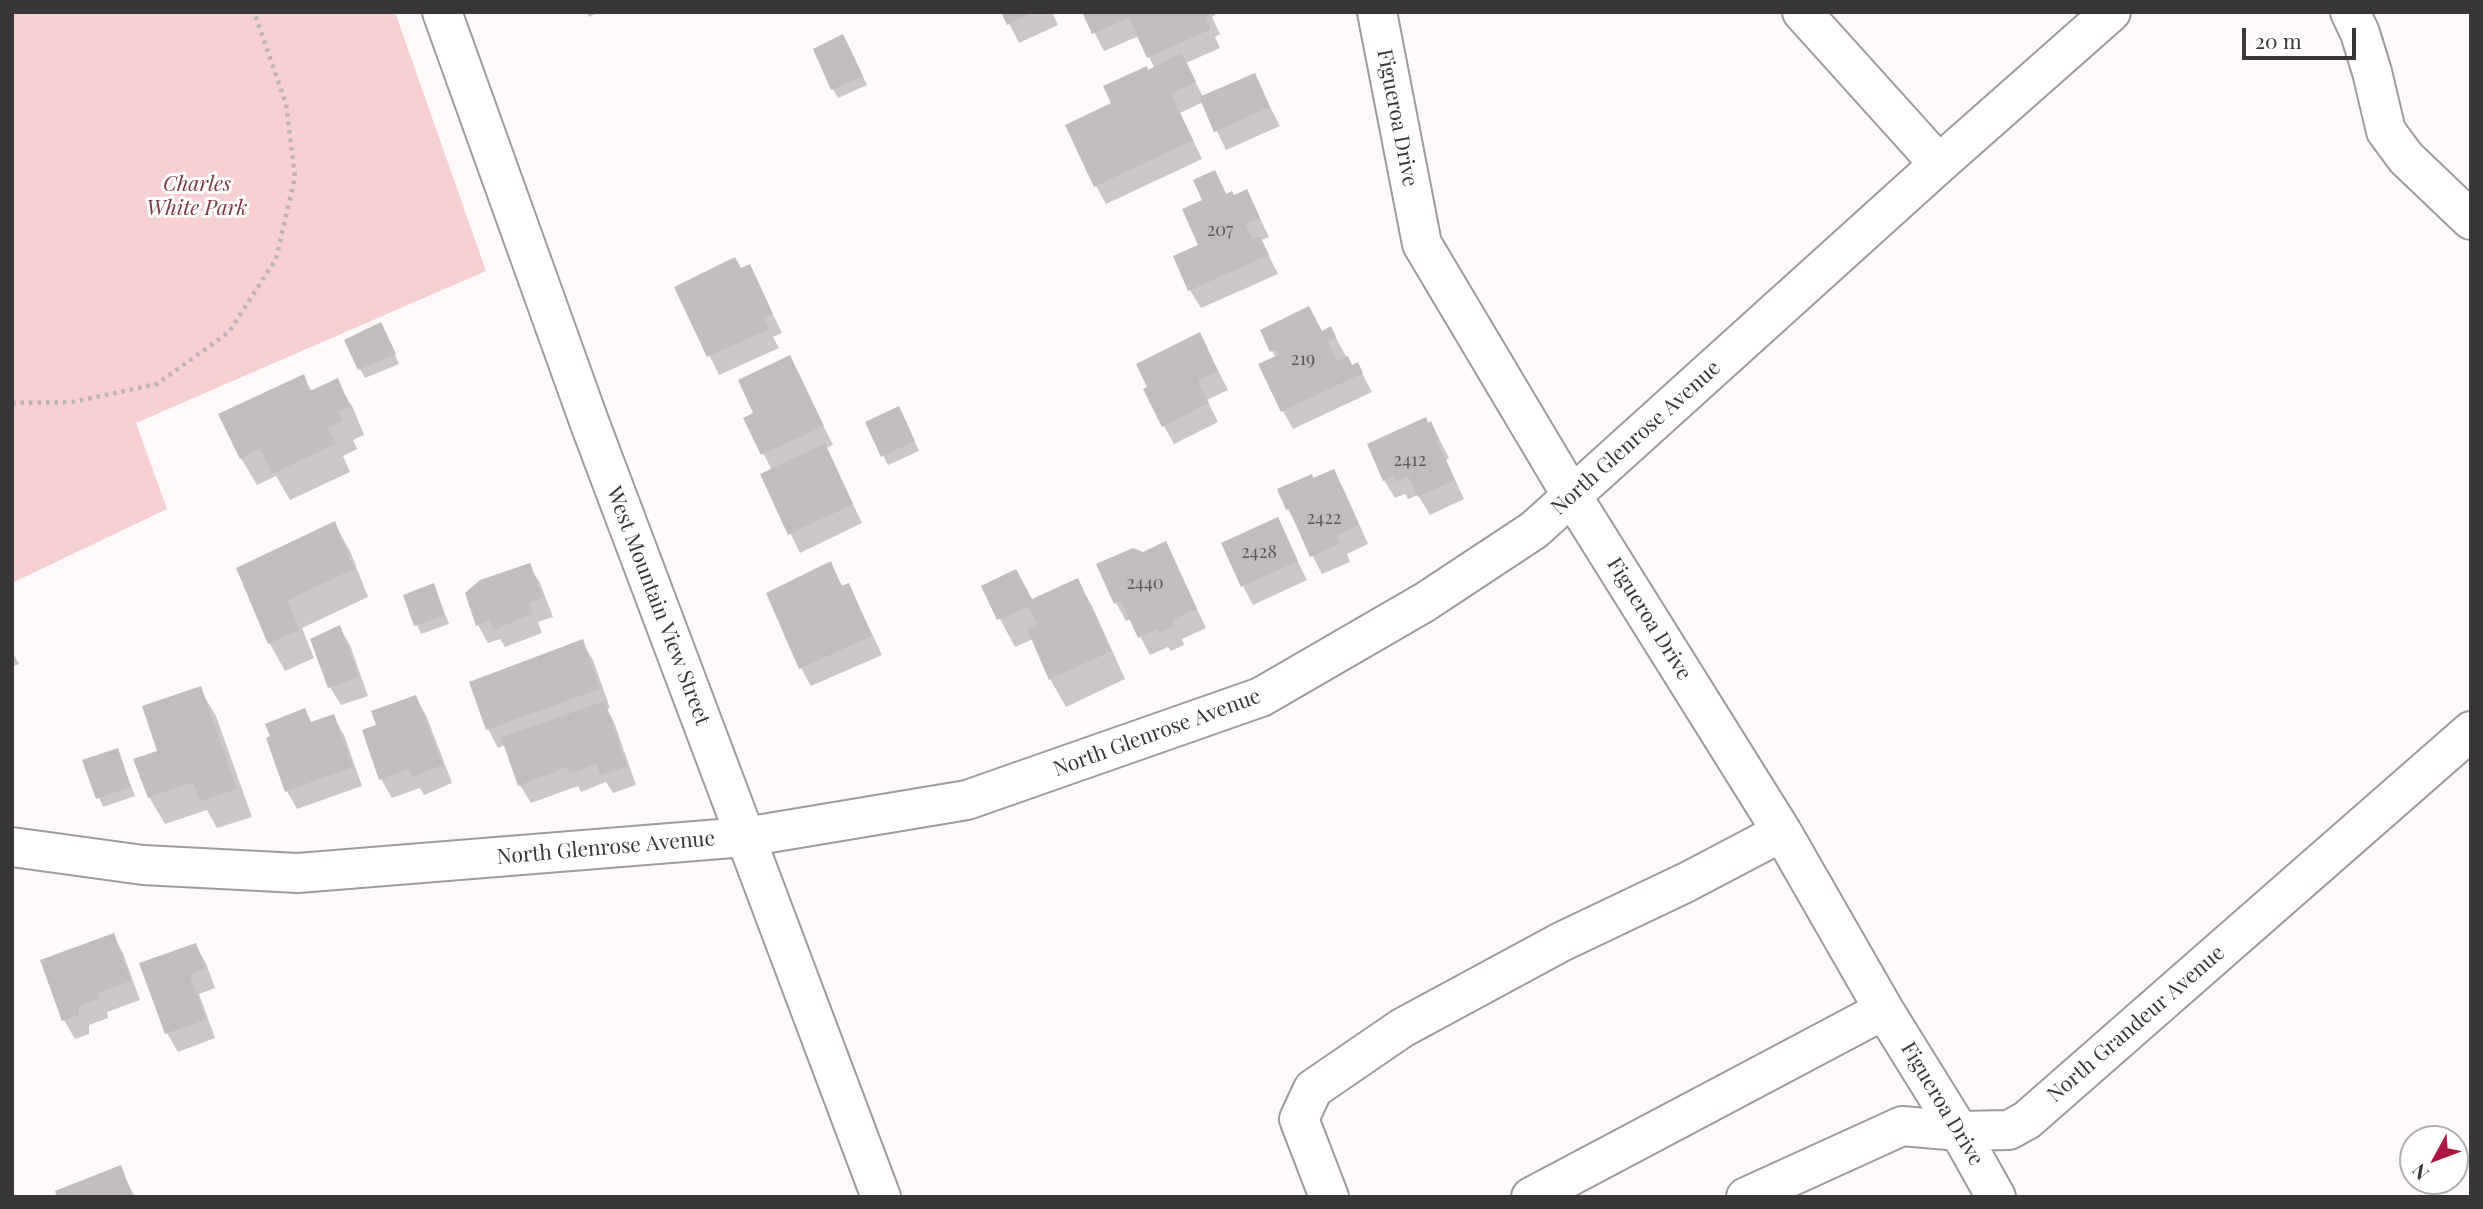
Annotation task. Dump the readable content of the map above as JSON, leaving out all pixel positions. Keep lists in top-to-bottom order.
{
  "streets": {
    "street": [
      "Figueroa Drive",
      "North Glenrose Avenue",
      "West Mountain View Street",
      "North Grandeur Avenue"
    ]
  },
  "crossings": [
    ["Figueroa Drive", "North Glenrose Avenue"],
    ["Figueroa Drive", "North Grandeur Avenue"],
    ["North Glenrose Avenue", "West Mountain View Street"]
  ],
  "parks": ["Charles White Park"],
  "house_numbers": [
    "207",
    "219",
    "2412",
    "2422",
    "2428",
    "2440"
  ],
  "scale_bar": "20 m",
  "north": "bottom left"
}
